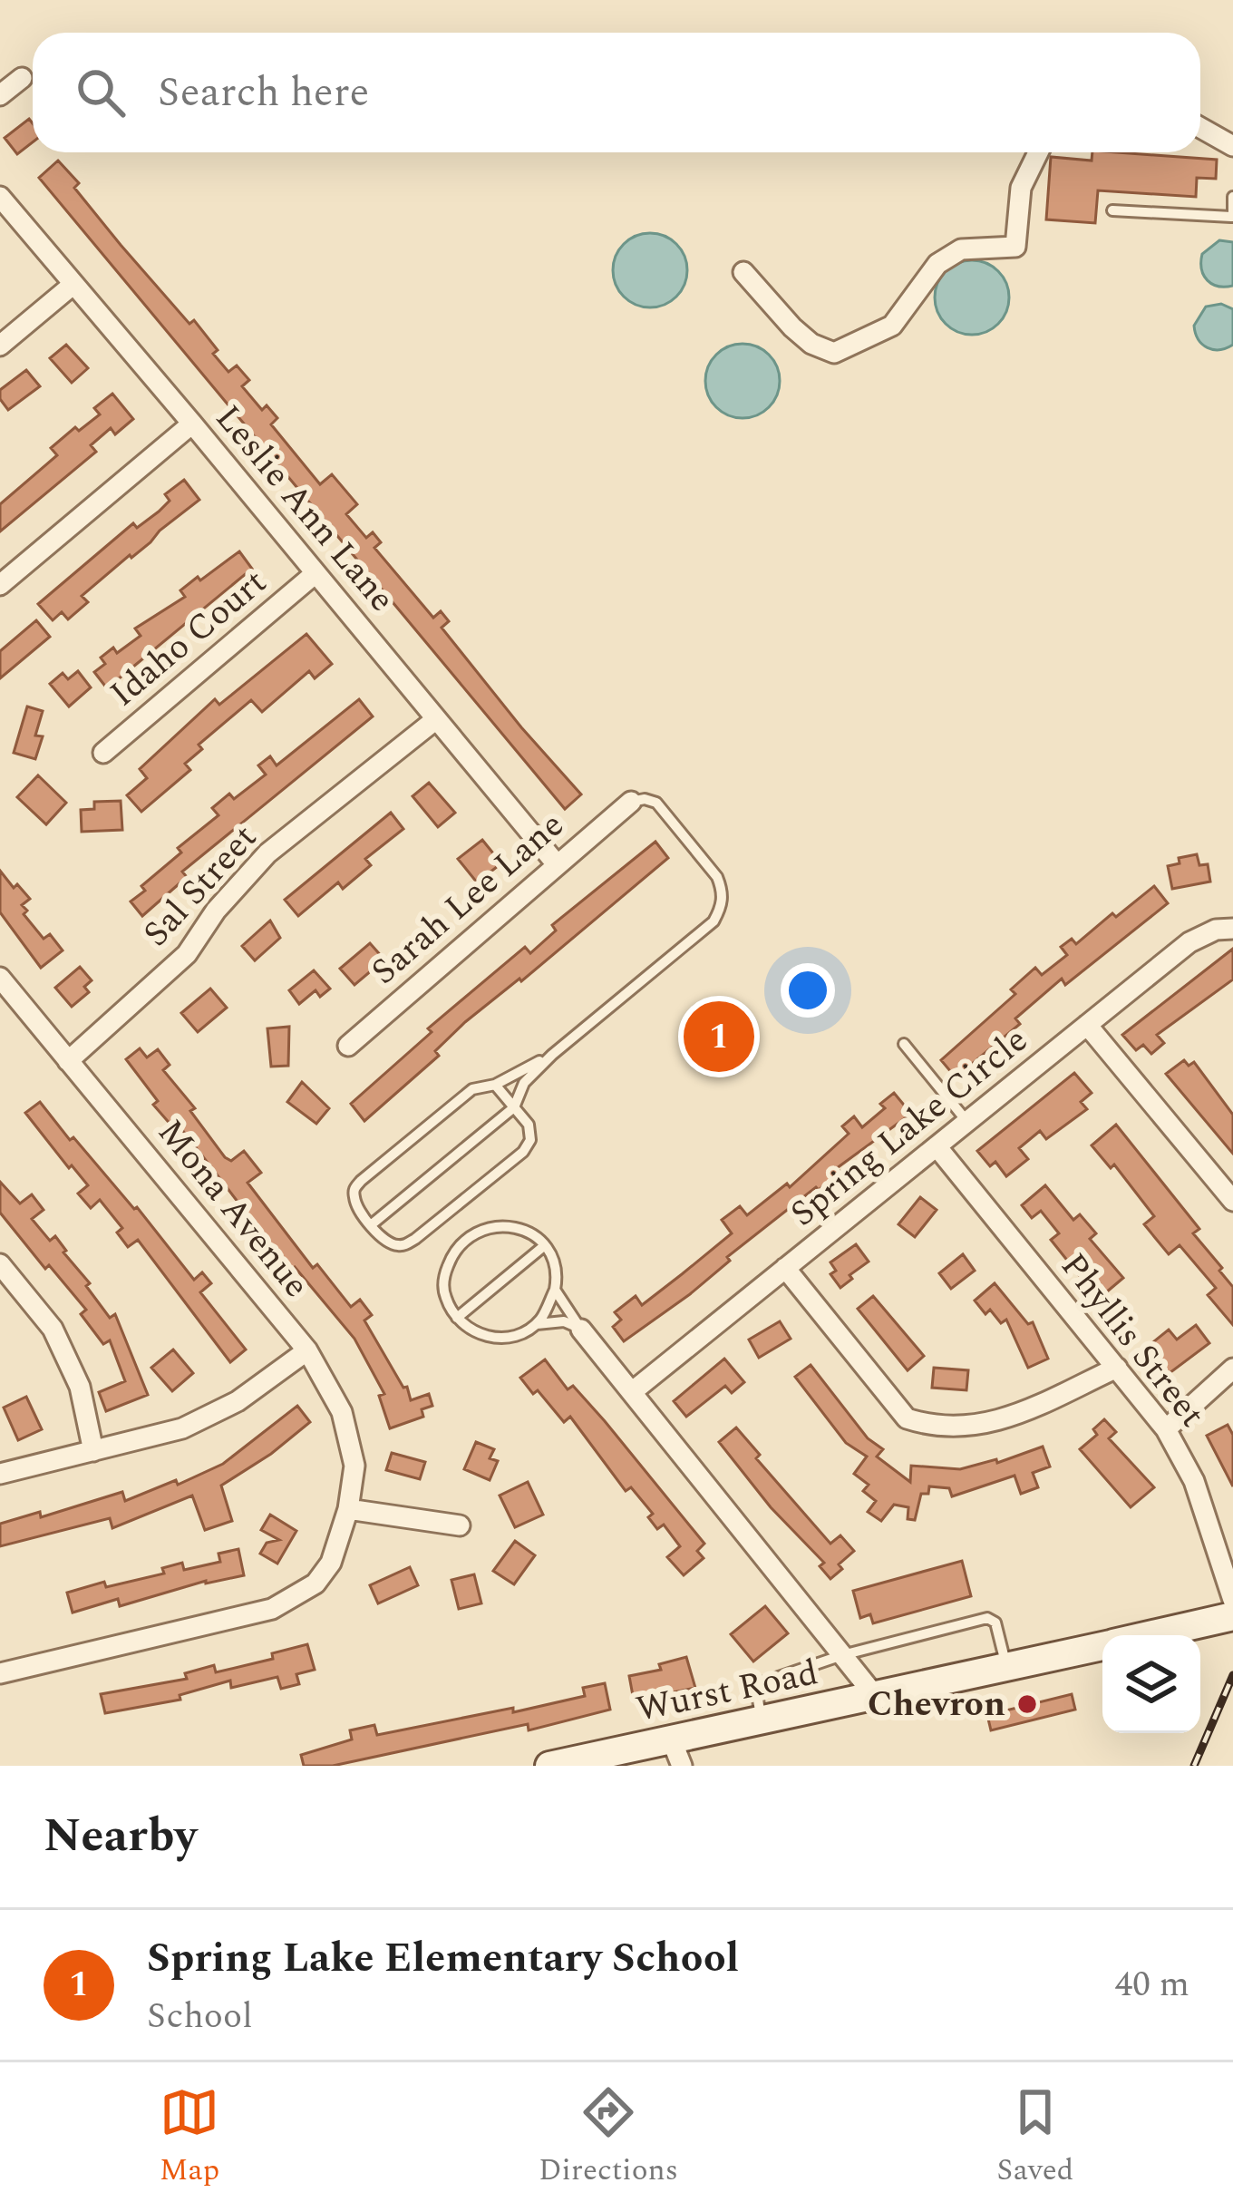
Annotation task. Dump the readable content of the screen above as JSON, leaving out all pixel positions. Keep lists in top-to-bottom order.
{
  "streets": {
    "street": [
      "Leslie Ann Lane",
      "Idaho Court",
      "Sal Street",
      "Sarah Lee Lane",
      "Spring Lake Circle",
      "Mona Avenue",
      "Phyllis Street",
      "Wurst Road"
    ]
  },
  "crossings": [
    ["Leslie Ann Lane", "Idaho Court"],
    ["Leslie Ann Lane", "Sal Street"],
    ["Leslie Ann Lane", "Sarah Lee Lane"],
    ["Sal Street", "Mona Avenue"],
    ["Spring Lake Circle", "Phyllis Street"]
  ],
  "places": ["Chevron"],
  "page": {
    "search": "Search here",
    "pins": "1",
    "heading": "Nearby",
    "list": [
      {
        "mark": "1",
        "name": "Spring Lake Elementary School",
        "note": "School",
        "value": "40 m"
      }
    ],
    "nav": ["Map", "Directions", "Saved"]
  }
}
